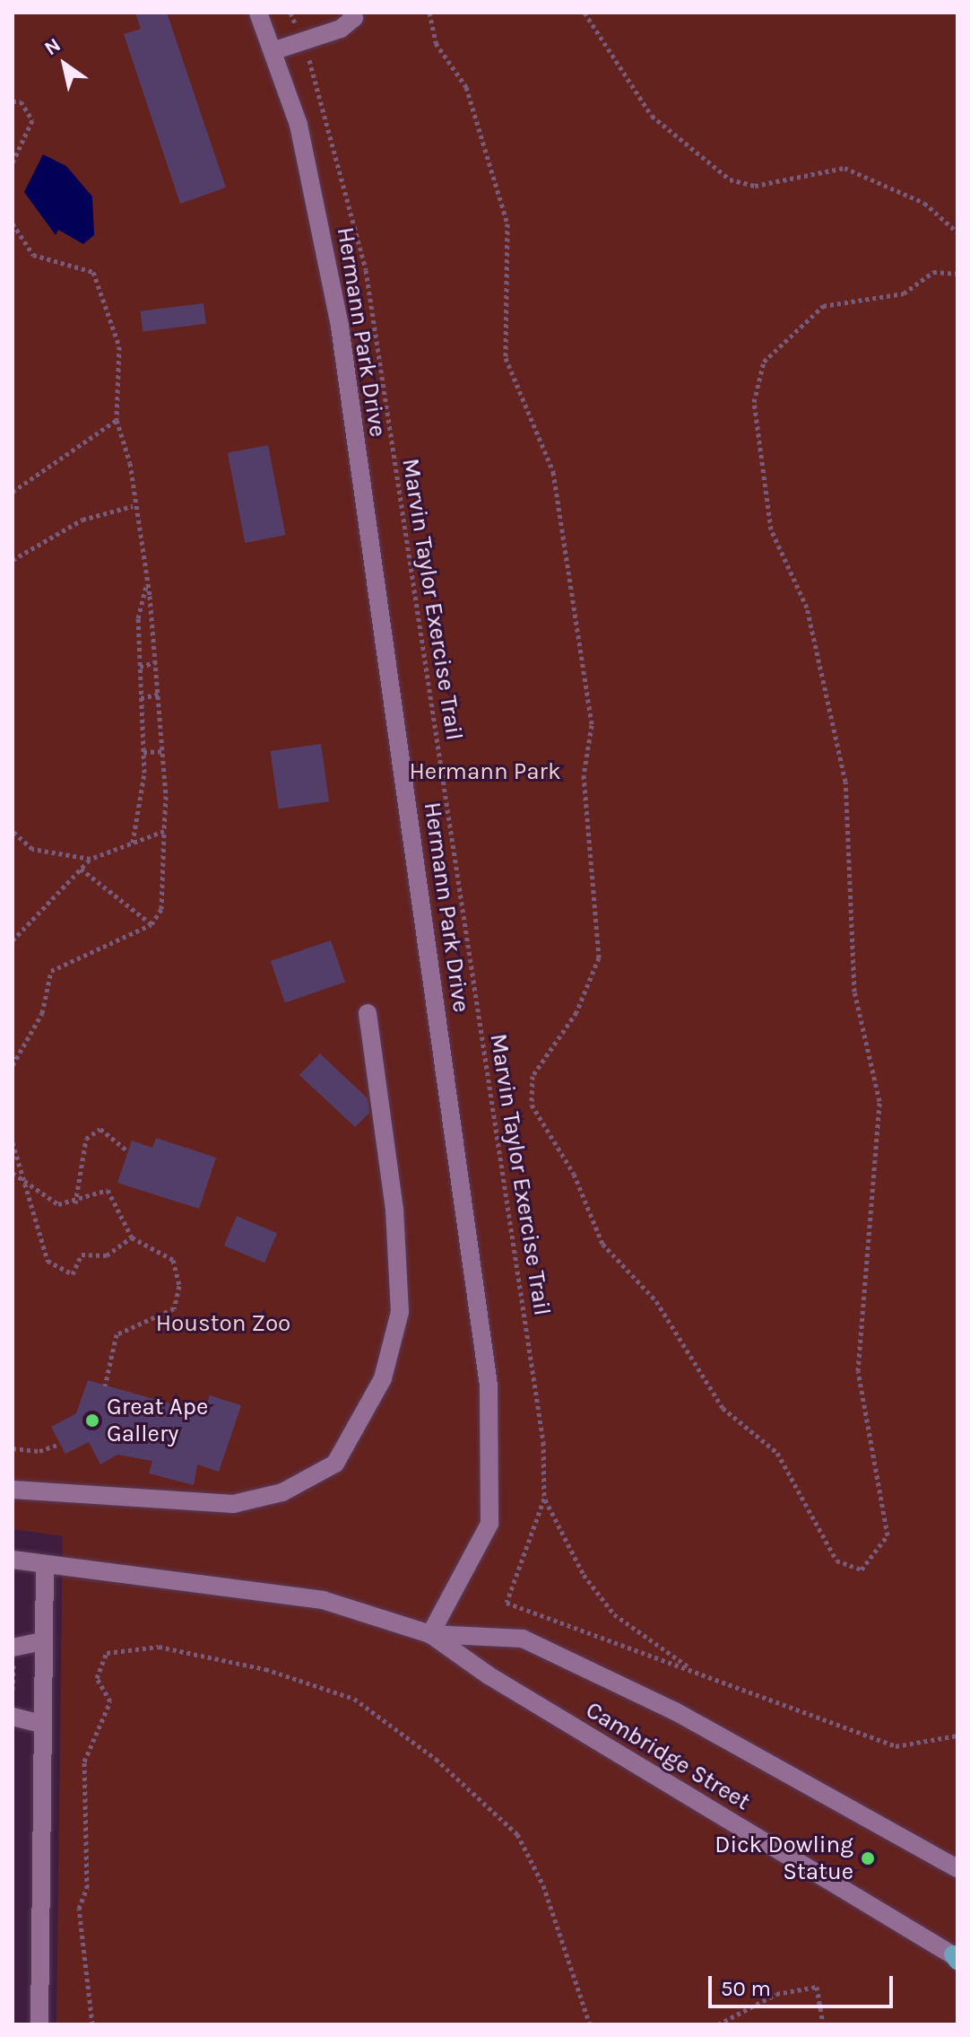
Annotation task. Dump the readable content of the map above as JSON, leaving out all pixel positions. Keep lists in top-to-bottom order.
{
  "streets": {
    "street": ["Hermann Park Drive", "Cambridge Street"],
    "path": ["Marvin Taylor Exercise Trail"]
  },
  "crossings": [
    ["Hermann Park Drive", "Cambridge Street"]
  ],
  "parks": ["Hermann Park", "Houston Zoo"],
  "places": ["Great Ape Gallery", "Dick Dowling Statue"],
  "scale_bar": "50 m",
  "north": "top left"
}
